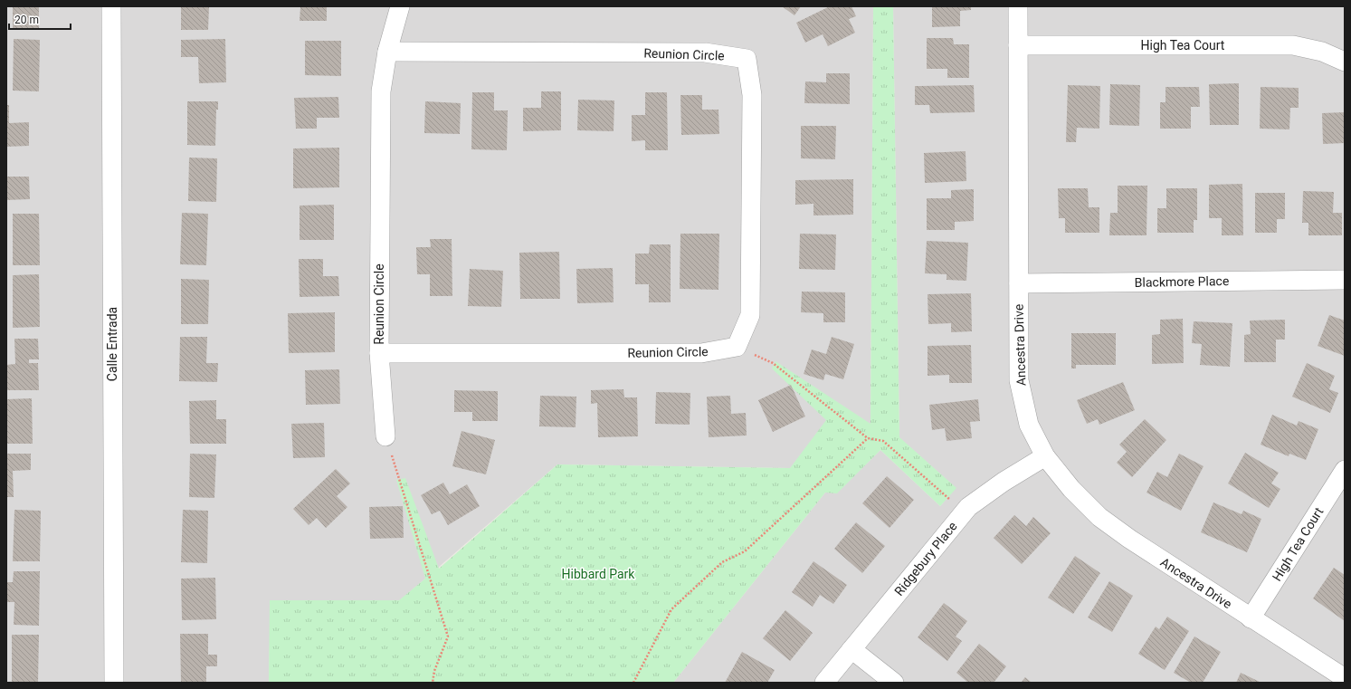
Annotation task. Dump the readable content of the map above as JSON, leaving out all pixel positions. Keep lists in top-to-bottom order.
{
  "streets": {
    "street": [
      "High Tea Court",
      "Reunion Circle",
      "Blackmore Place",
      "Calle Entrada",
      "Ancestra Drive",
      "Ridgebury Place"
    ]
  },
  "crossings": [
    ["High Tea Court", "Ancestra Drive"],
    ["Blackmore Place", "Ancestra Drive"],
    ["Ancestra Drive", "Ridgebury Place"]
  ],
  "parks": ["Hibbard Park"],
  "scale_bar": "20 m"
}
